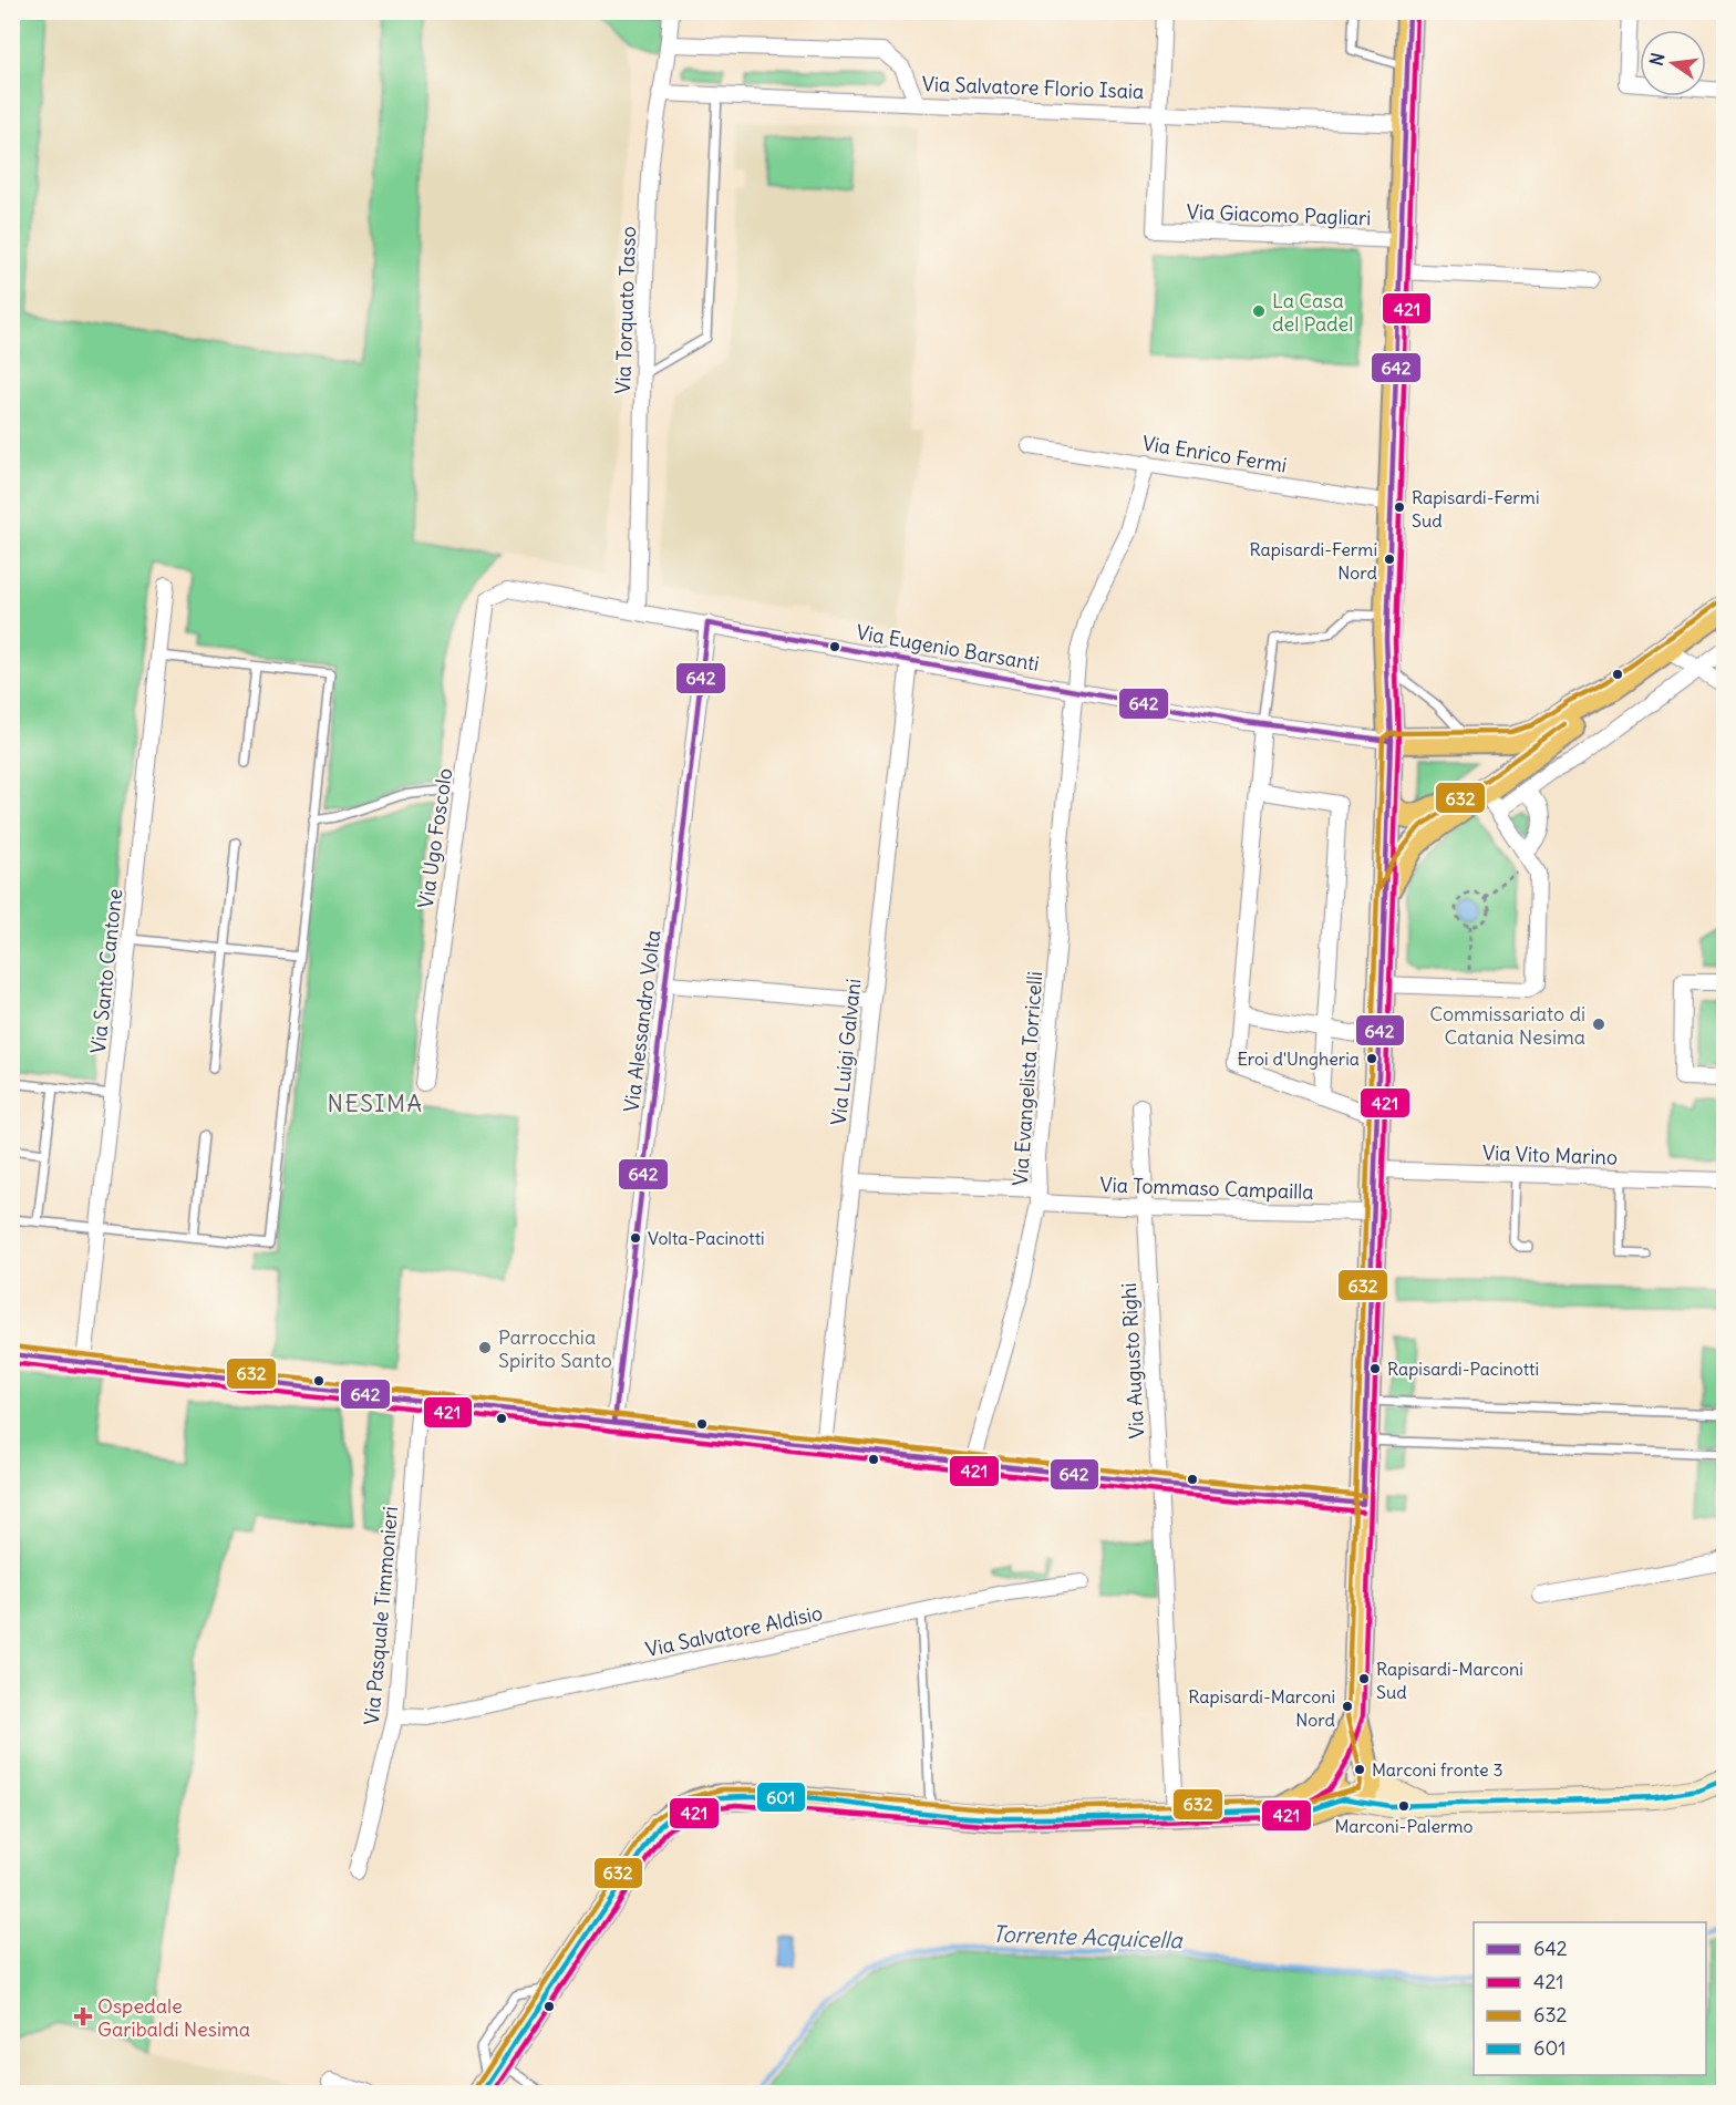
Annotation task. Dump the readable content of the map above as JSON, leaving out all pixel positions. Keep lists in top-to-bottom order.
{
  "streets": {
    "street": [
      "Via Salvatore Florio Isaia",
      "Via Giacomo Pagliari",
      "Via Torquato Tasso",
      "Via Enrico Fermi",
      "Via Eugenio Barsanti",
      "Via Ugo Foscolo",
      "Via Santo Cantone",
      "Via Alessandro Volta",
      "Via Luigi Galvani",
      "Via Evangelista Torricelli",
      "Via Vito Marino",
      "Via Tommaso Campailla",
      "Via Augusto Righi",
      "Via Pasquale Timmonieri",
      "Via Salvatore Aldisio"
    ]
  },
  "crossings": [
    ["Via Salvatore Florio Isaia", "Via Giacomo Pagliari"],
    ["Via Salvatore Florio Isaia", "Via Torquato Tasso"],
    ["Via Torquato Tasso", "Via Eugenio Barsanti"],
    ["Via Enrico Fermi", "Via Evangelista Torricelli"],
    ["Via Eugenio Barsanti", "Via Ugo Foscolo"],
    ["Via Eugenio Barsanti", "Via Alessandro Volta"],
    ["Via Eugenio Barsanti", "Via Luigi Galvani"],
    ["Via Eugenio Barsanti", "Via Evangelista Torricelli"],
    ["Via Luigi Galvani", "Via Tommaso Campailla"],
    ["Via Evangelista Torricelli", "Via Tommaso Campailla"],
    ["Via Tommaso Campailla", "Via Augusto Righi"],
    ["Via Pasquale Timmonieri", "Via Salvatore Aldisio"]
  ],
  "districts": ["NESIMA"],
  "water": ["Torrente Acquicella"],
  "places": {
    "other": [
      "La Casa del Padel",
      "Rapisardi-Fermi Sud",
      "Rapisardi-Fermi Nord",
      "Commissariato di Catania Nesima",
      "Eroi d'Ungheria",
      "Volta-Pacinotti",
      "Parrocchia Spirito Santo",
      "Rapisardi-Pacinotti",
      "Rapisardi-Marconi Sud",
      "Rapisardi-Marconi Nord",
      "Marconi fronte 3",
      "Marconi-Palermo"
    ],
    "health": ["Ospedale Garibaldi Nesima"]
  },
  "lines": [
    "transit line 642",
    "transit line 421",
    "transit line 632",
    "transit line 601"
  ],
  "legend": [
    "642",
    "421",
    "632",
    "601"
  ],
  "north": "left"
}
